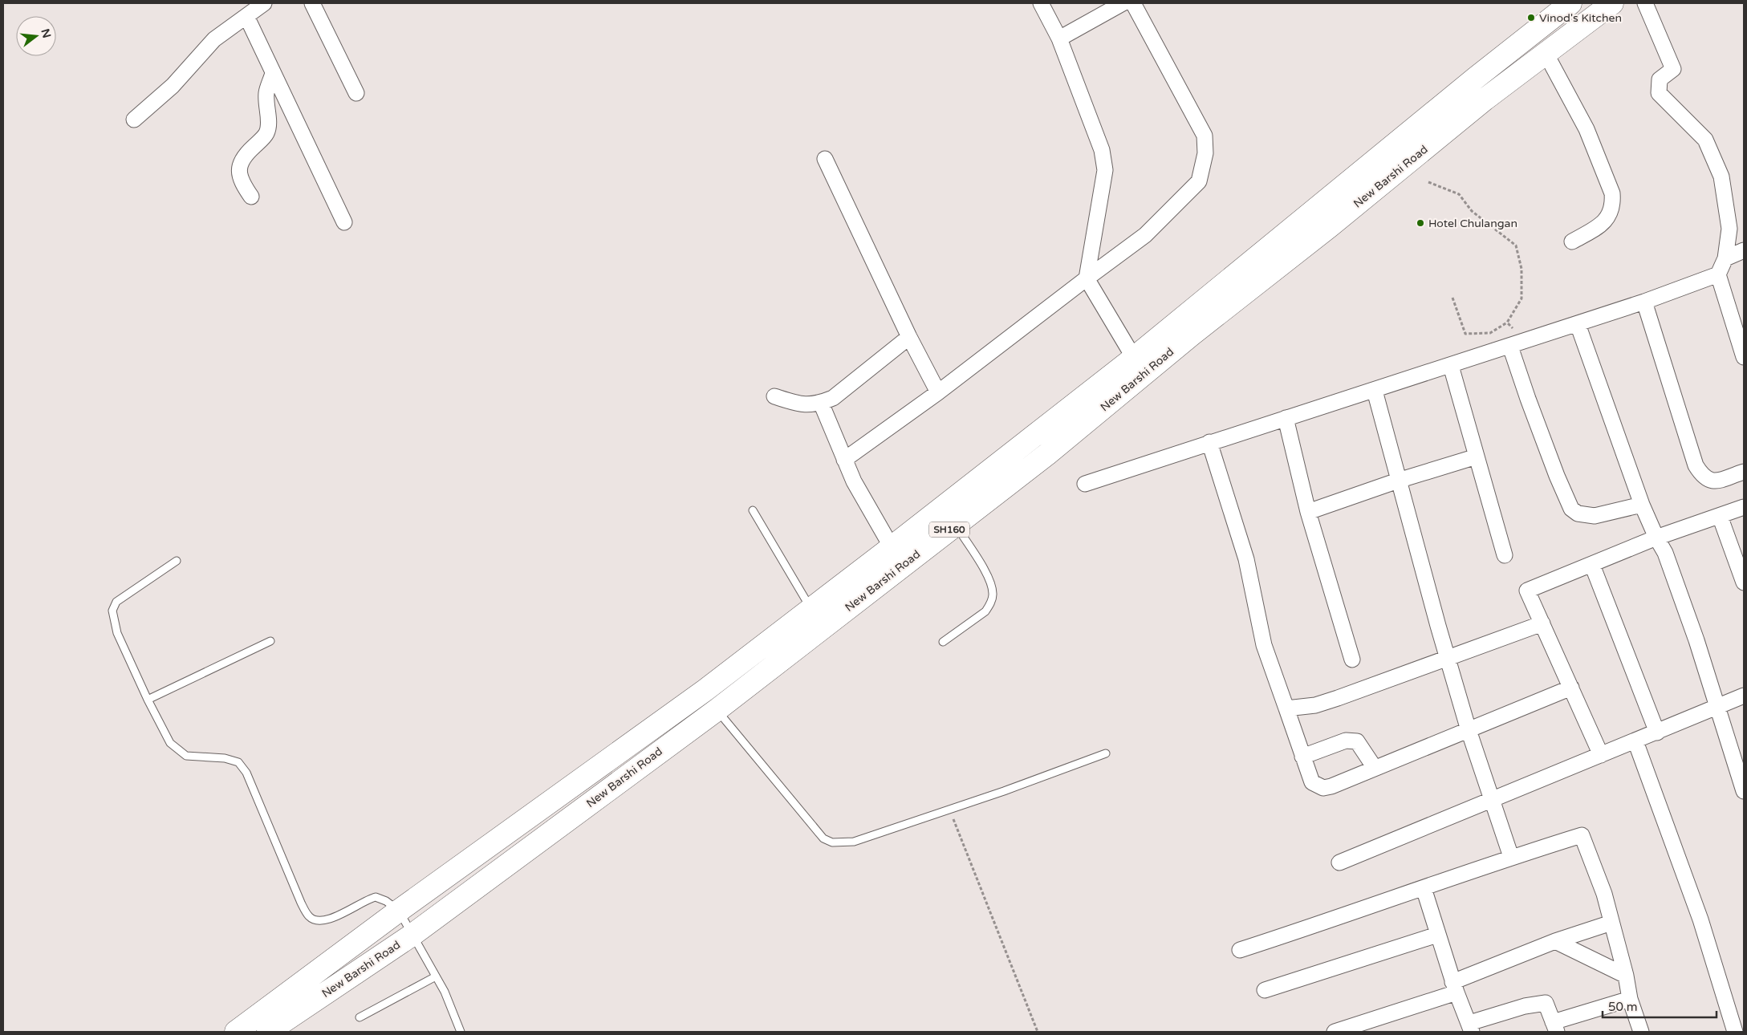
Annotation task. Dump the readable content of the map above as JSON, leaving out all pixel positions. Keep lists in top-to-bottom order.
{
  "streets": {
    "main road": ["New Barshi Road", "SH160"]
  },
  "places": ["Vinod's Kitchen", "Hotel Chulangan"],
  "scale_bar": "50 m",
  "north": "right"
}
